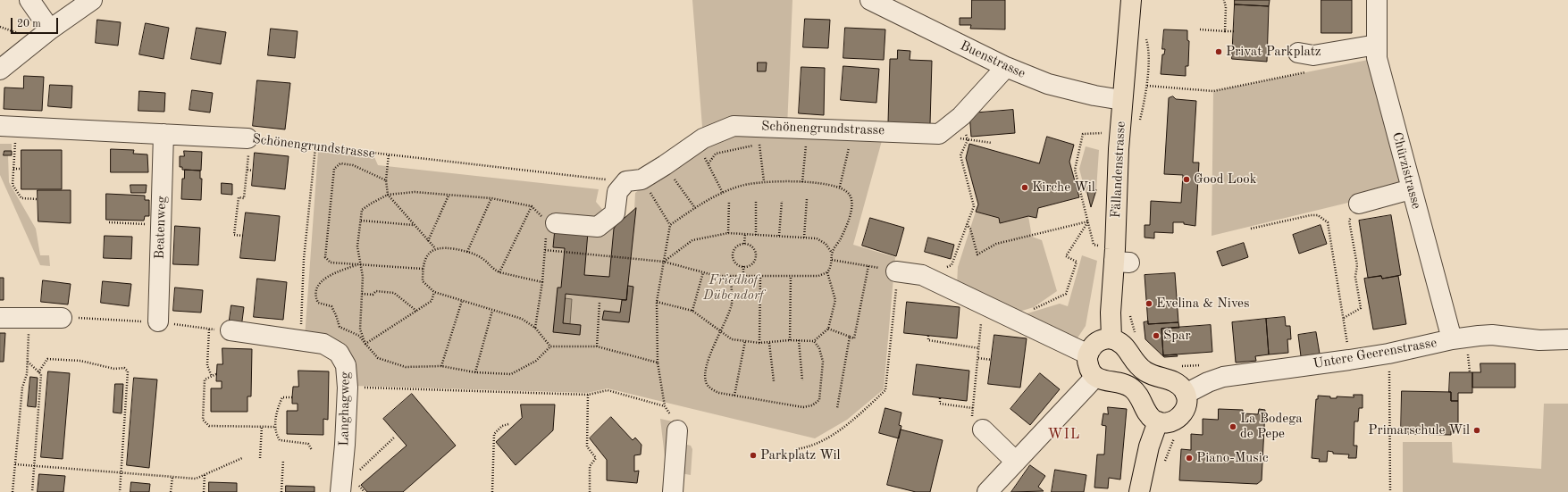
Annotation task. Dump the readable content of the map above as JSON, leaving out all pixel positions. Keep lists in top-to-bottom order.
{
  "streets": {
    "main road": ["Fällandenstrasse"],
    "street": [
      "Buenstrasse",
      "Schönengrundstrasse",
      "Chürzistrasse",
      "Beatenweg",
      "Untere Geerenstrasse",
      "Langhagweg"
    ]
  },
  "crossings": [
    ["Buenstrasse", "Fällandenstrasse"],
    ["Schönengrundstrasse", "Beatenweg"],
    ["Chürzistrasse", "Untere Geerenstrasse"]
  ],
  "districts": ["WIL"],
  "parks": ["Friedhof Dübendorf"],
  "places": [
    "Privat Parkplatz",
    "Good Look",
    "Kirche Wil",
    "Evelina & Nives",
    "Spar",
    "La Bodega de Pepe",
    "Primarschule Wil",
    "Parkplatz Wil",
    "Piano-Music"
  ],
  "scale_bar": "20 m"
}
